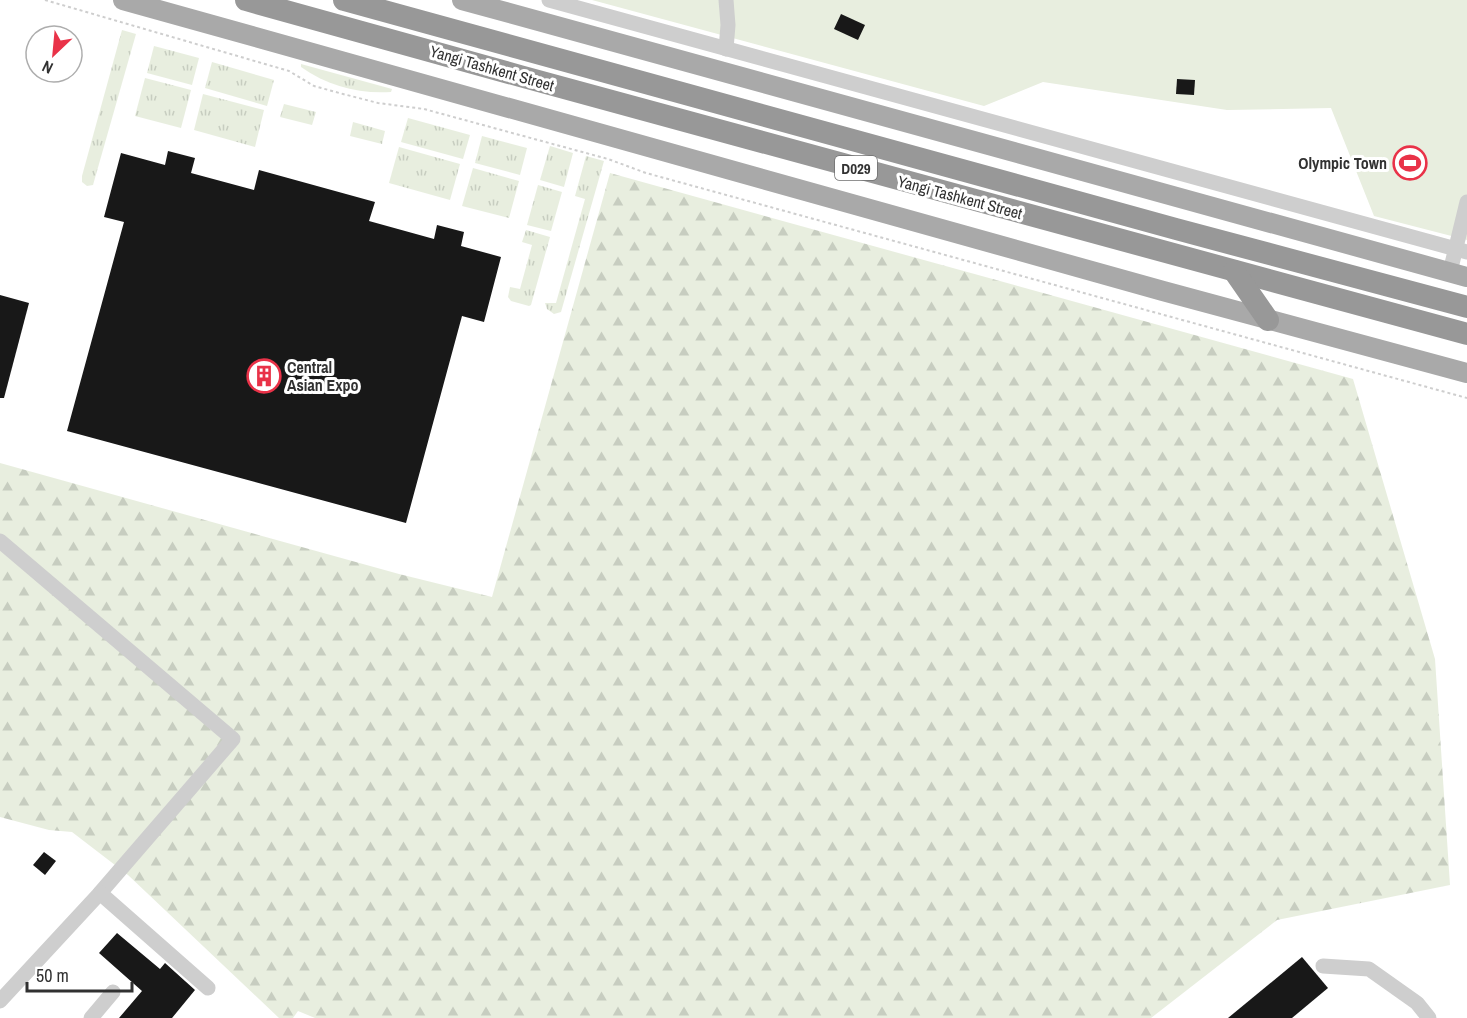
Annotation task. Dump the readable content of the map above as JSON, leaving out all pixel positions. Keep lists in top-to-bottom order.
{
  "streets": {
    "highway": ["Yangi Tashkent Street", "D029"]
  },
  "places": {
    "sports": ["Olympic Town"],
    "building": ["Central Asian Expo"]
  },
  "scale_bar": "50 m",
  "north": "bottom left"
}
